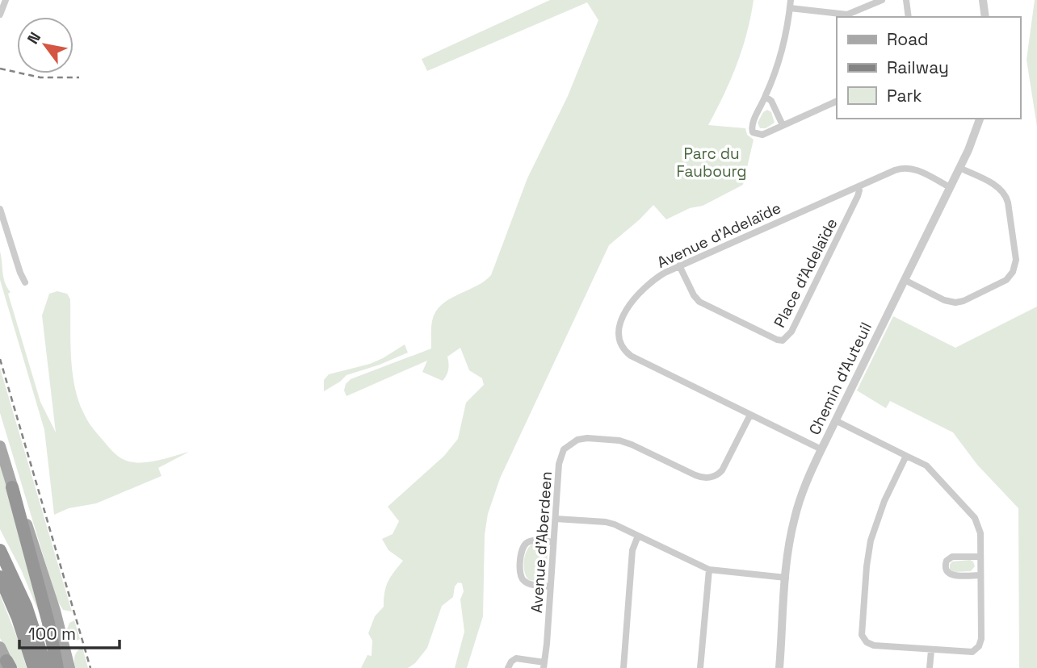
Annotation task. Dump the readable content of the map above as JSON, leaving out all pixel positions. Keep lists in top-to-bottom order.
{
  "streets": {
    "street": [
      "Avenue d'Adelaïde",
      "Place d'Adelaïde",
      "Chemin d'Auteuil",
      "Avenue d'Aberdeen"
    ]
  },
  "crossings": [
    ["Avenue d'Adelaïde", "Place d'Adelaïde"],
    ["Avenue d'Adelaïde", "Chemin d'Auteuil"],
    ["Avenue d'Adelaïde", "Avenue d'Aberdeen"]
  ],
  "parks": ["Parc du Faubourg"],
  "legend": ["Road", "Railway", "Park"],
  "scale_bar": "100 m",
  "north": "top left"
}
